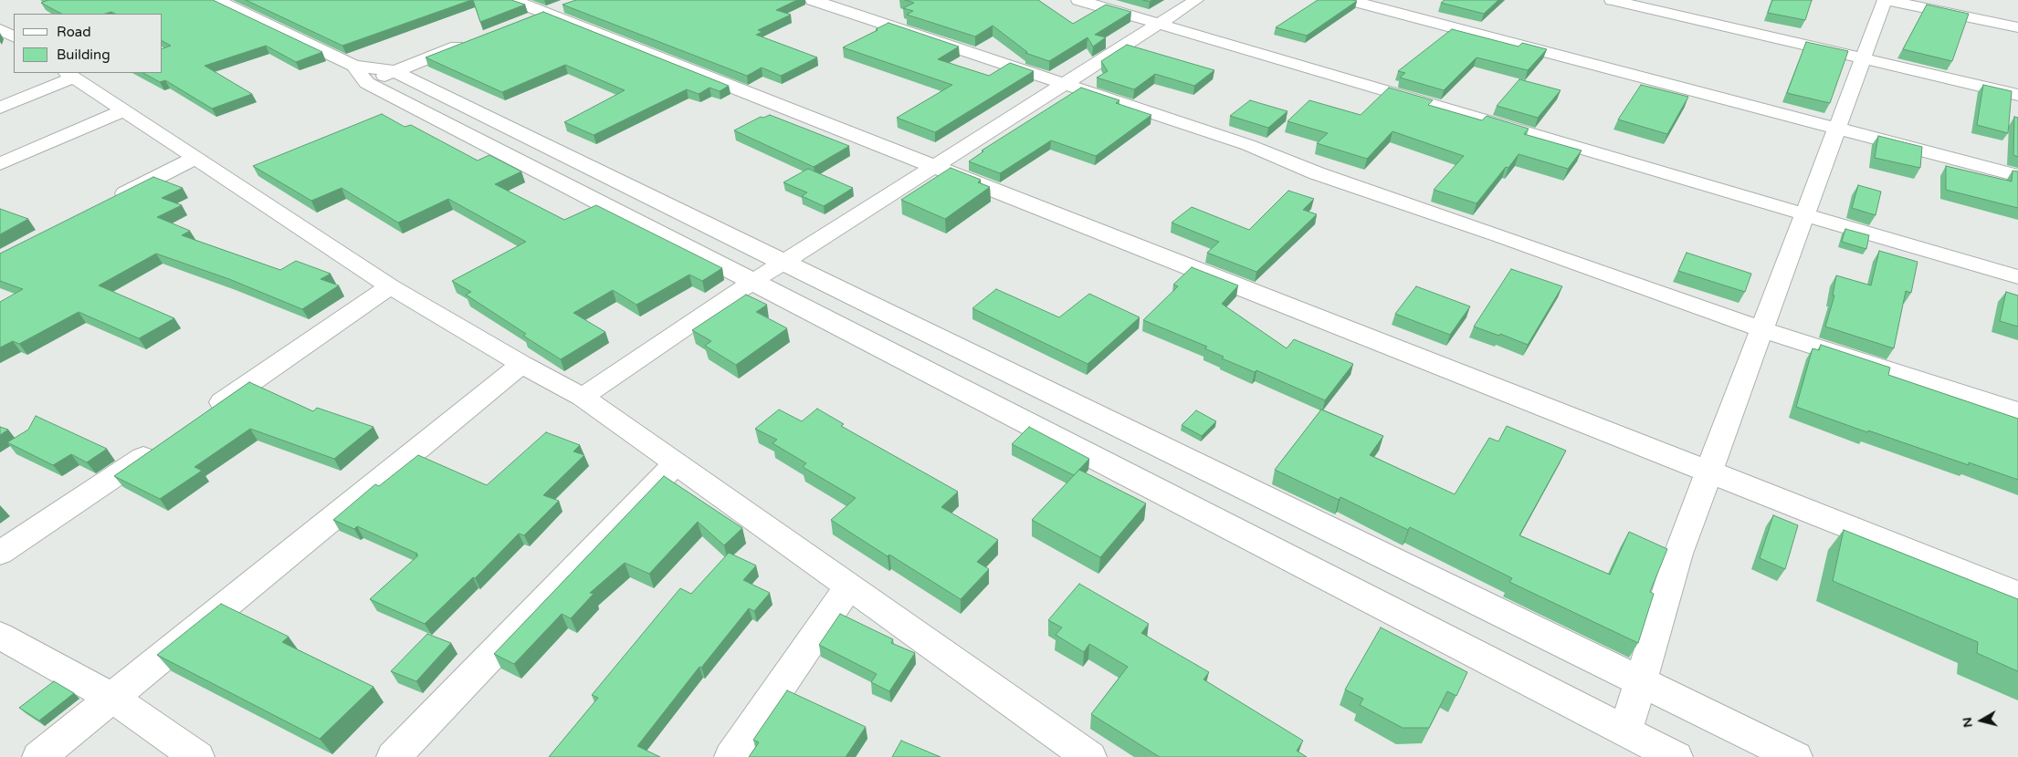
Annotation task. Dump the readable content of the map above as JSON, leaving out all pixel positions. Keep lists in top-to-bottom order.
{
  "legend": ["Road", "Building"],
  "north": "left"
}
